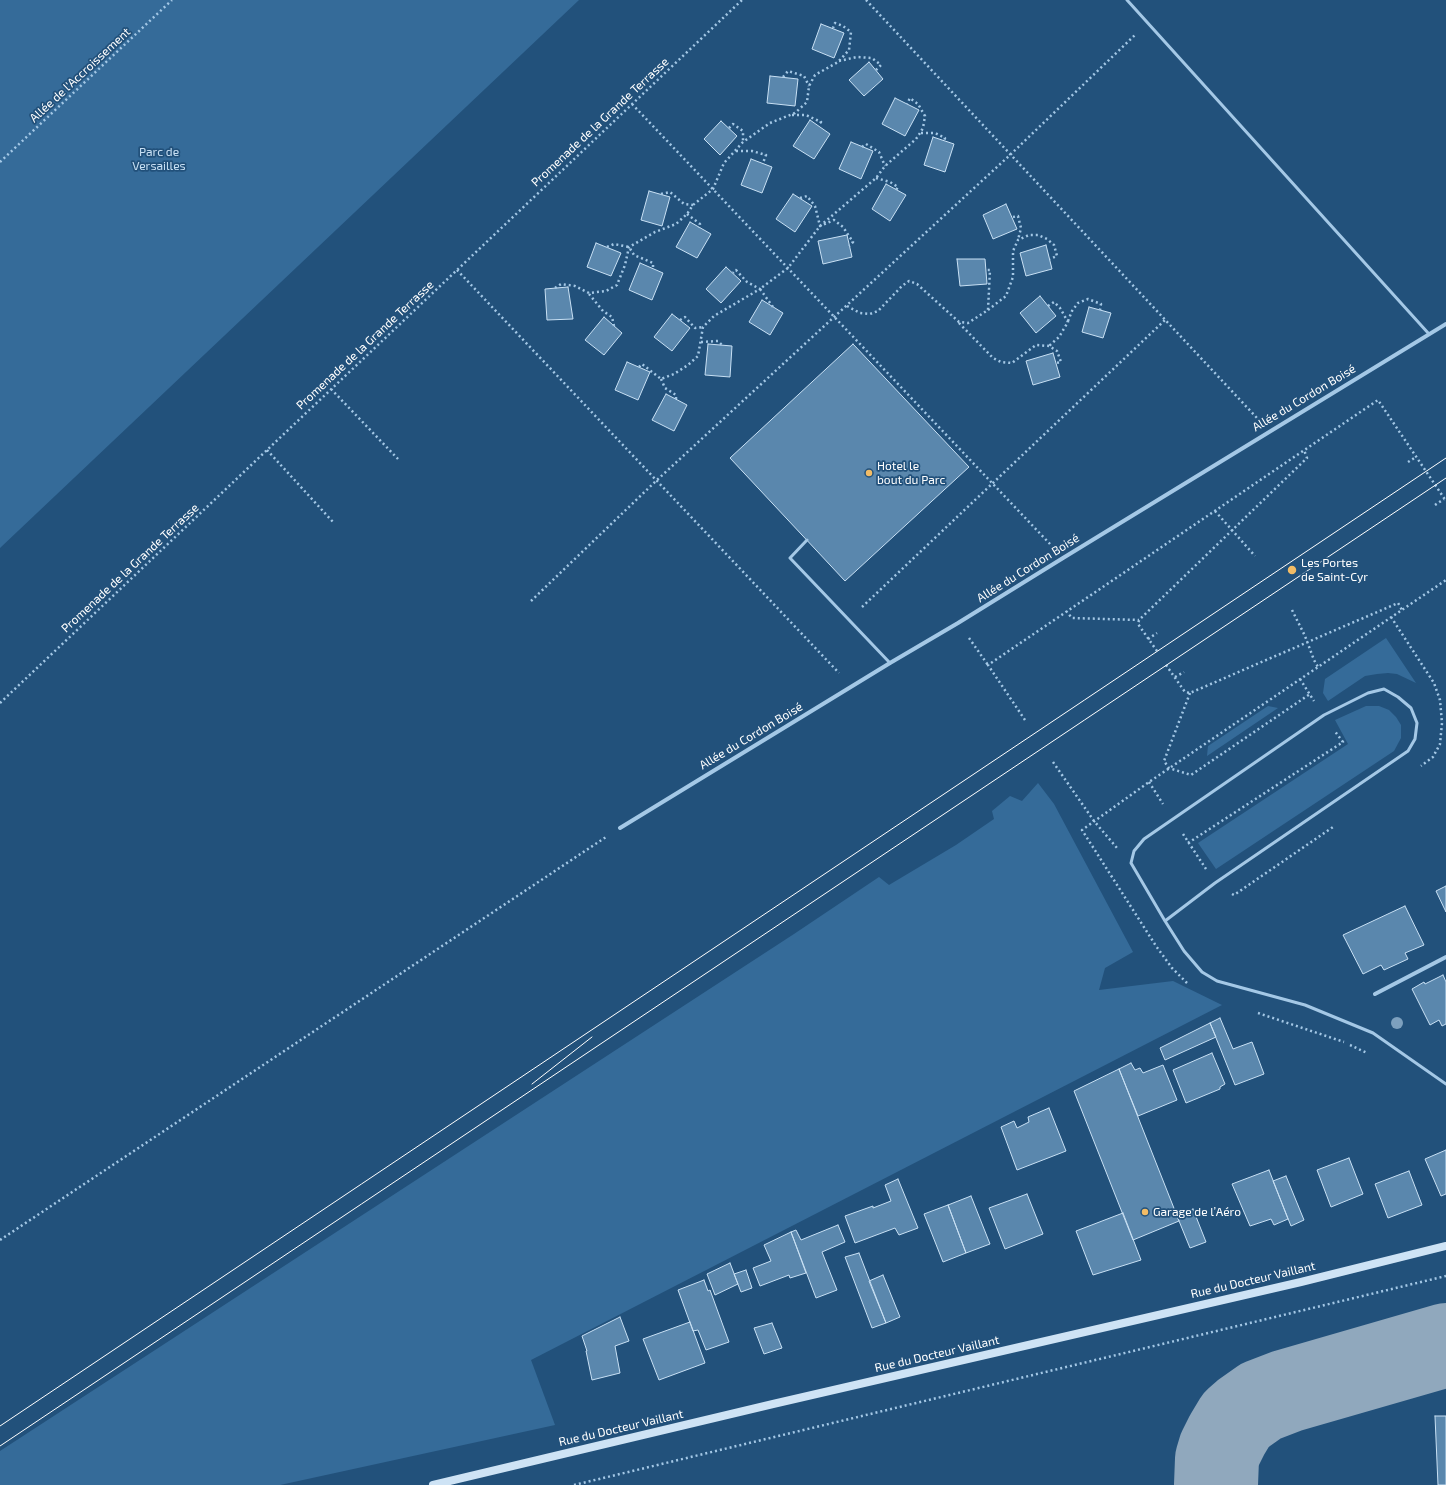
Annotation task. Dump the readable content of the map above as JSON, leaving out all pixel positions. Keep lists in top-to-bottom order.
{
  "streets": {
    "main road": ["Rue du Docteur Vaillant"],
    "street": ["Allée du Cordon Boisé"],
    "path": ["Allée de l'Accroissement", "Promenade de la Grande Terrasse"]
  },
  "parks": ["Parc de Versailles"],
  "places": ["Hotel le bout du Parc", "Les Portes de Saint-Cyr", "Garage de l’Aéro"]
}
